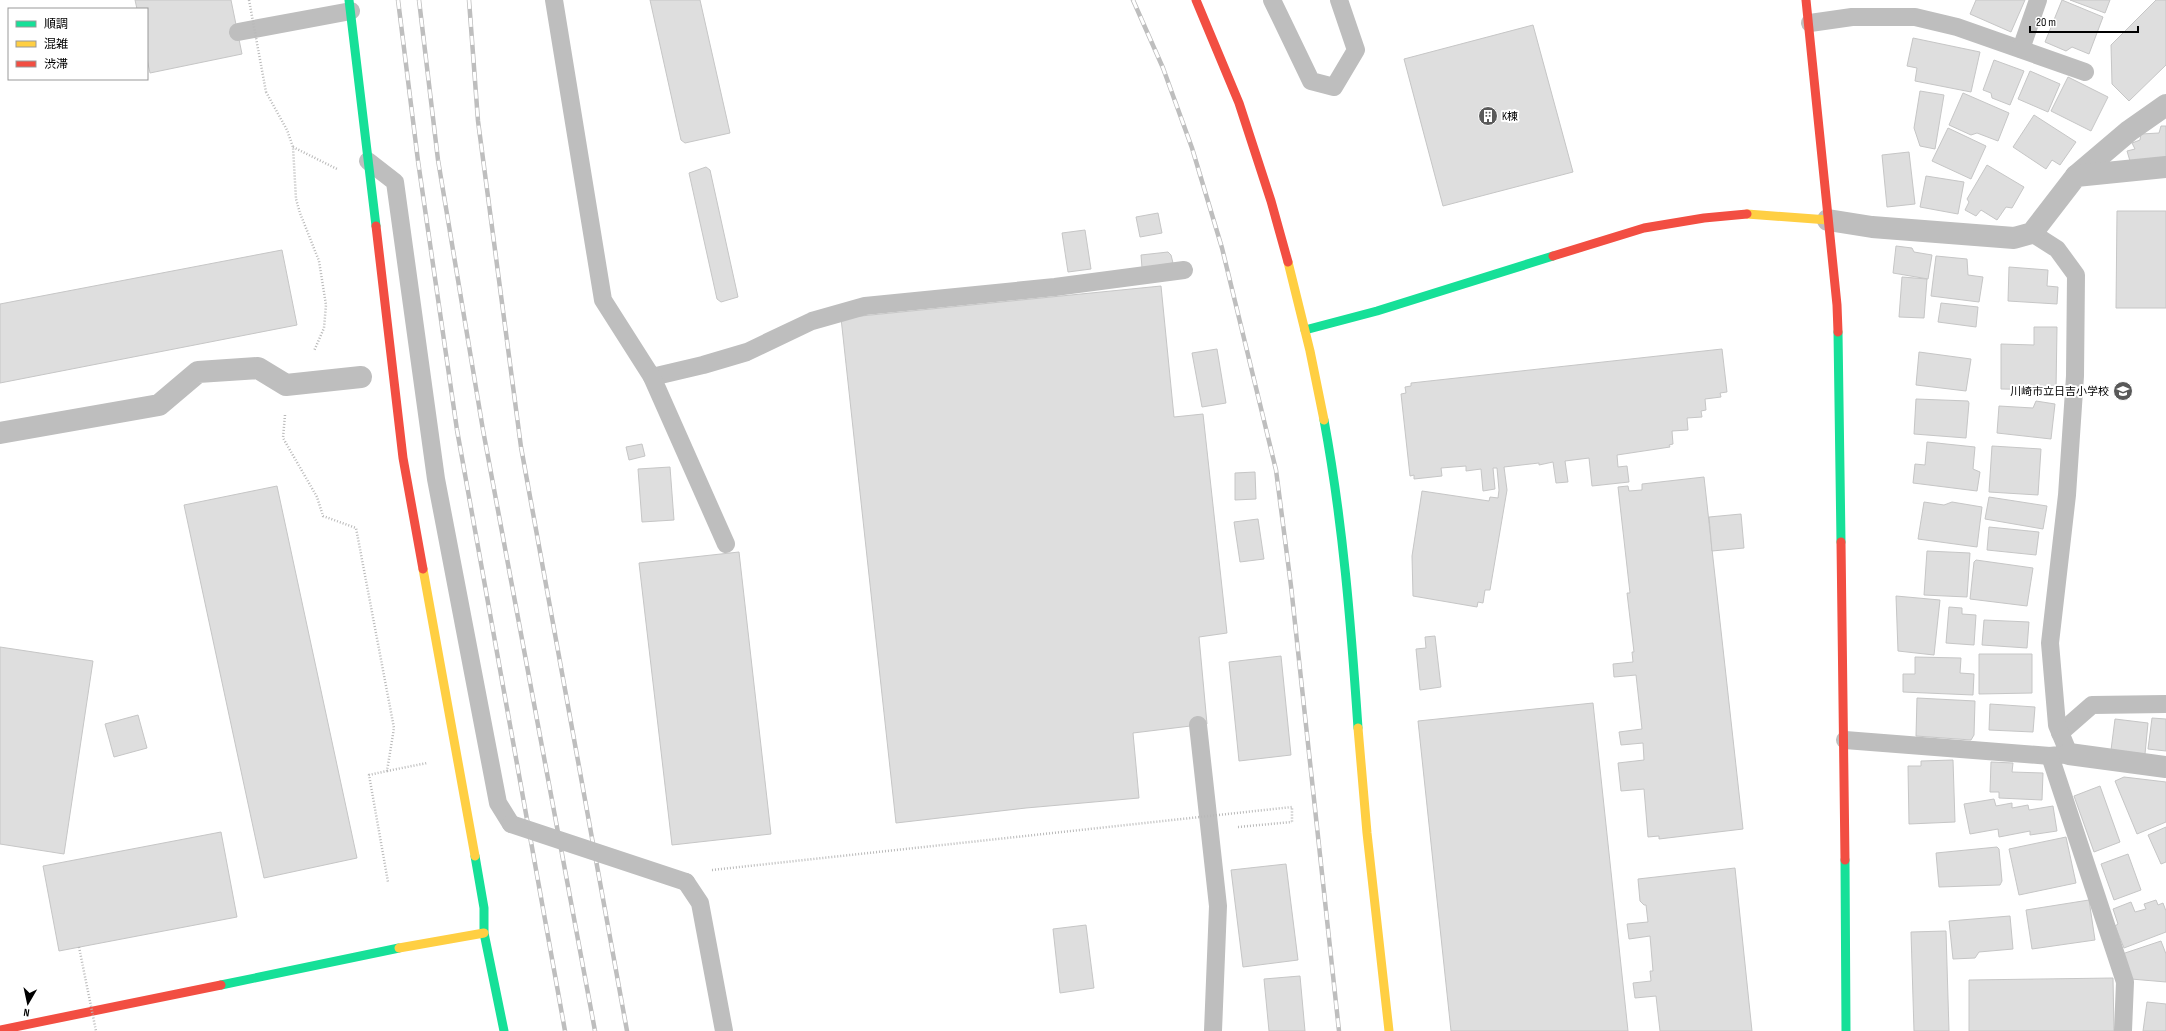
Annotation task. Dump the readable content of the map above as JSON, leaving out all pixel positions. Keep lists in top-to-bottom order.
{
  "places": {
    "building": ["K棟"],
    "school or university": ["川崎市立日吉小学校"]
  },
  "legend": ["順調", "混雑", "渋滞"],
  "scale_bar": "20 m",
  "north": "bottom"
}
